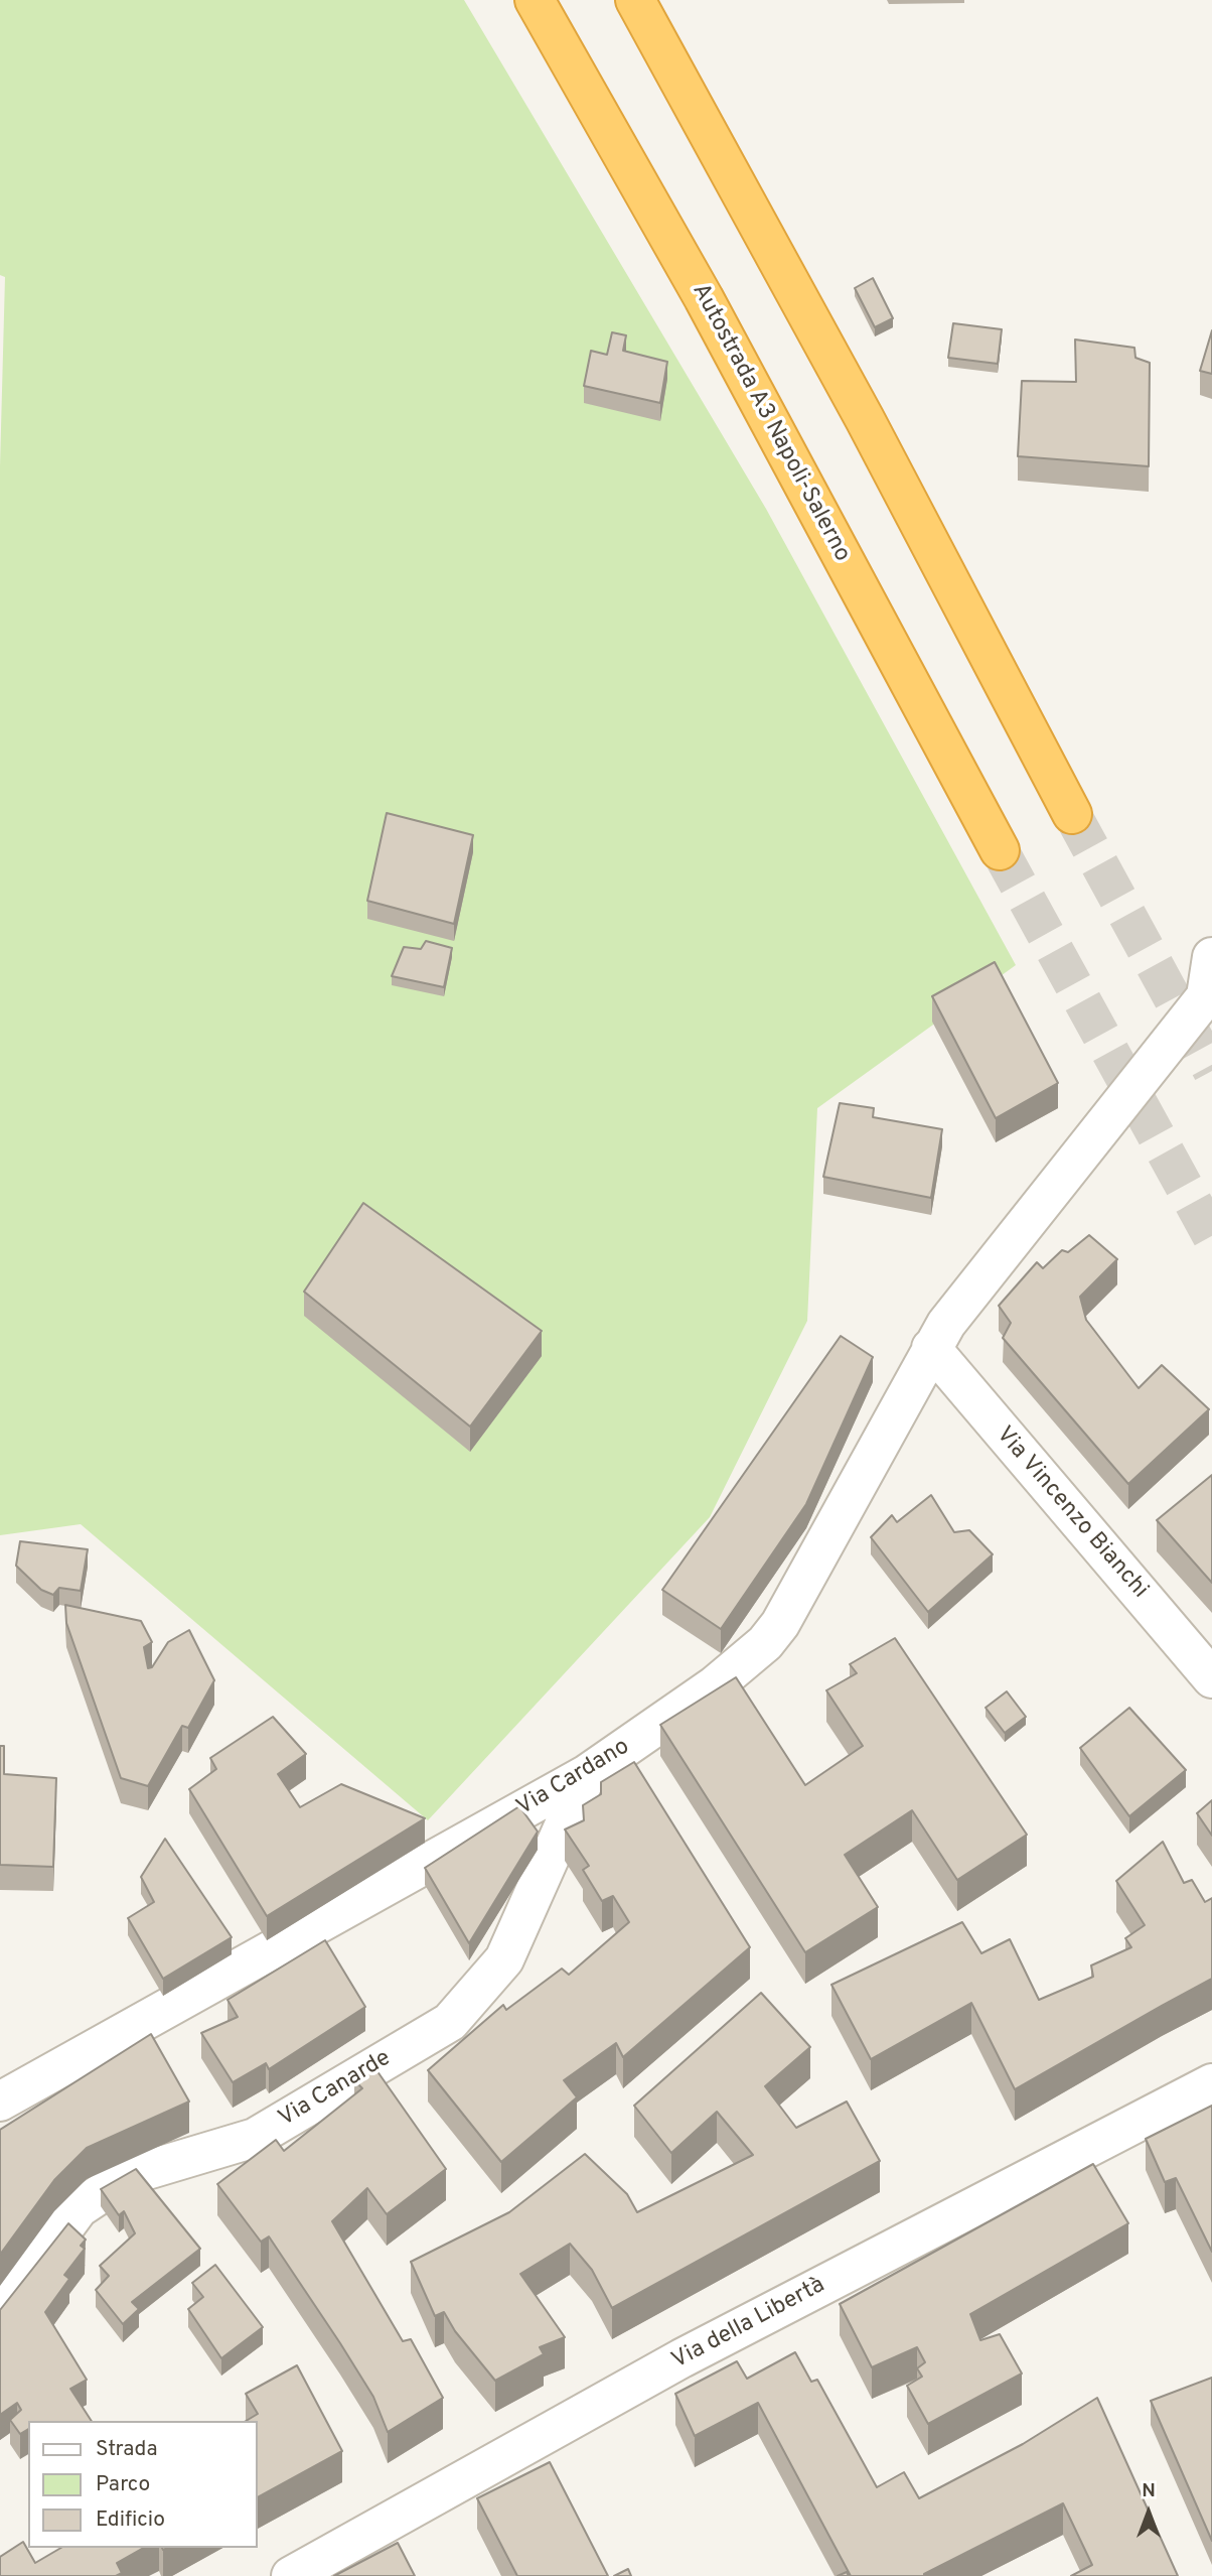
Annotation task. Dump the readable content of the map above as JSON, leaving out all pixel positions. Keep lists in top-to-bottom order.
{
  "streets": {
    "highway": ["Autostrada A3 Napoli-Salerno"],
    "street": [
      "Via Vincenzo Bianchi",
      "Via Cardano",
      "Via Canarde",
      "Via della Libertà"
    ]
  },
  "crossings": [
    ["Via Vincenzo Bianchi", "Via Cardano"],
    ["Via Cardano", "Via Canarde"]
  ],
  "legend": ["Strada", "Parco", "Edificio"],
  "north": "top"
}
